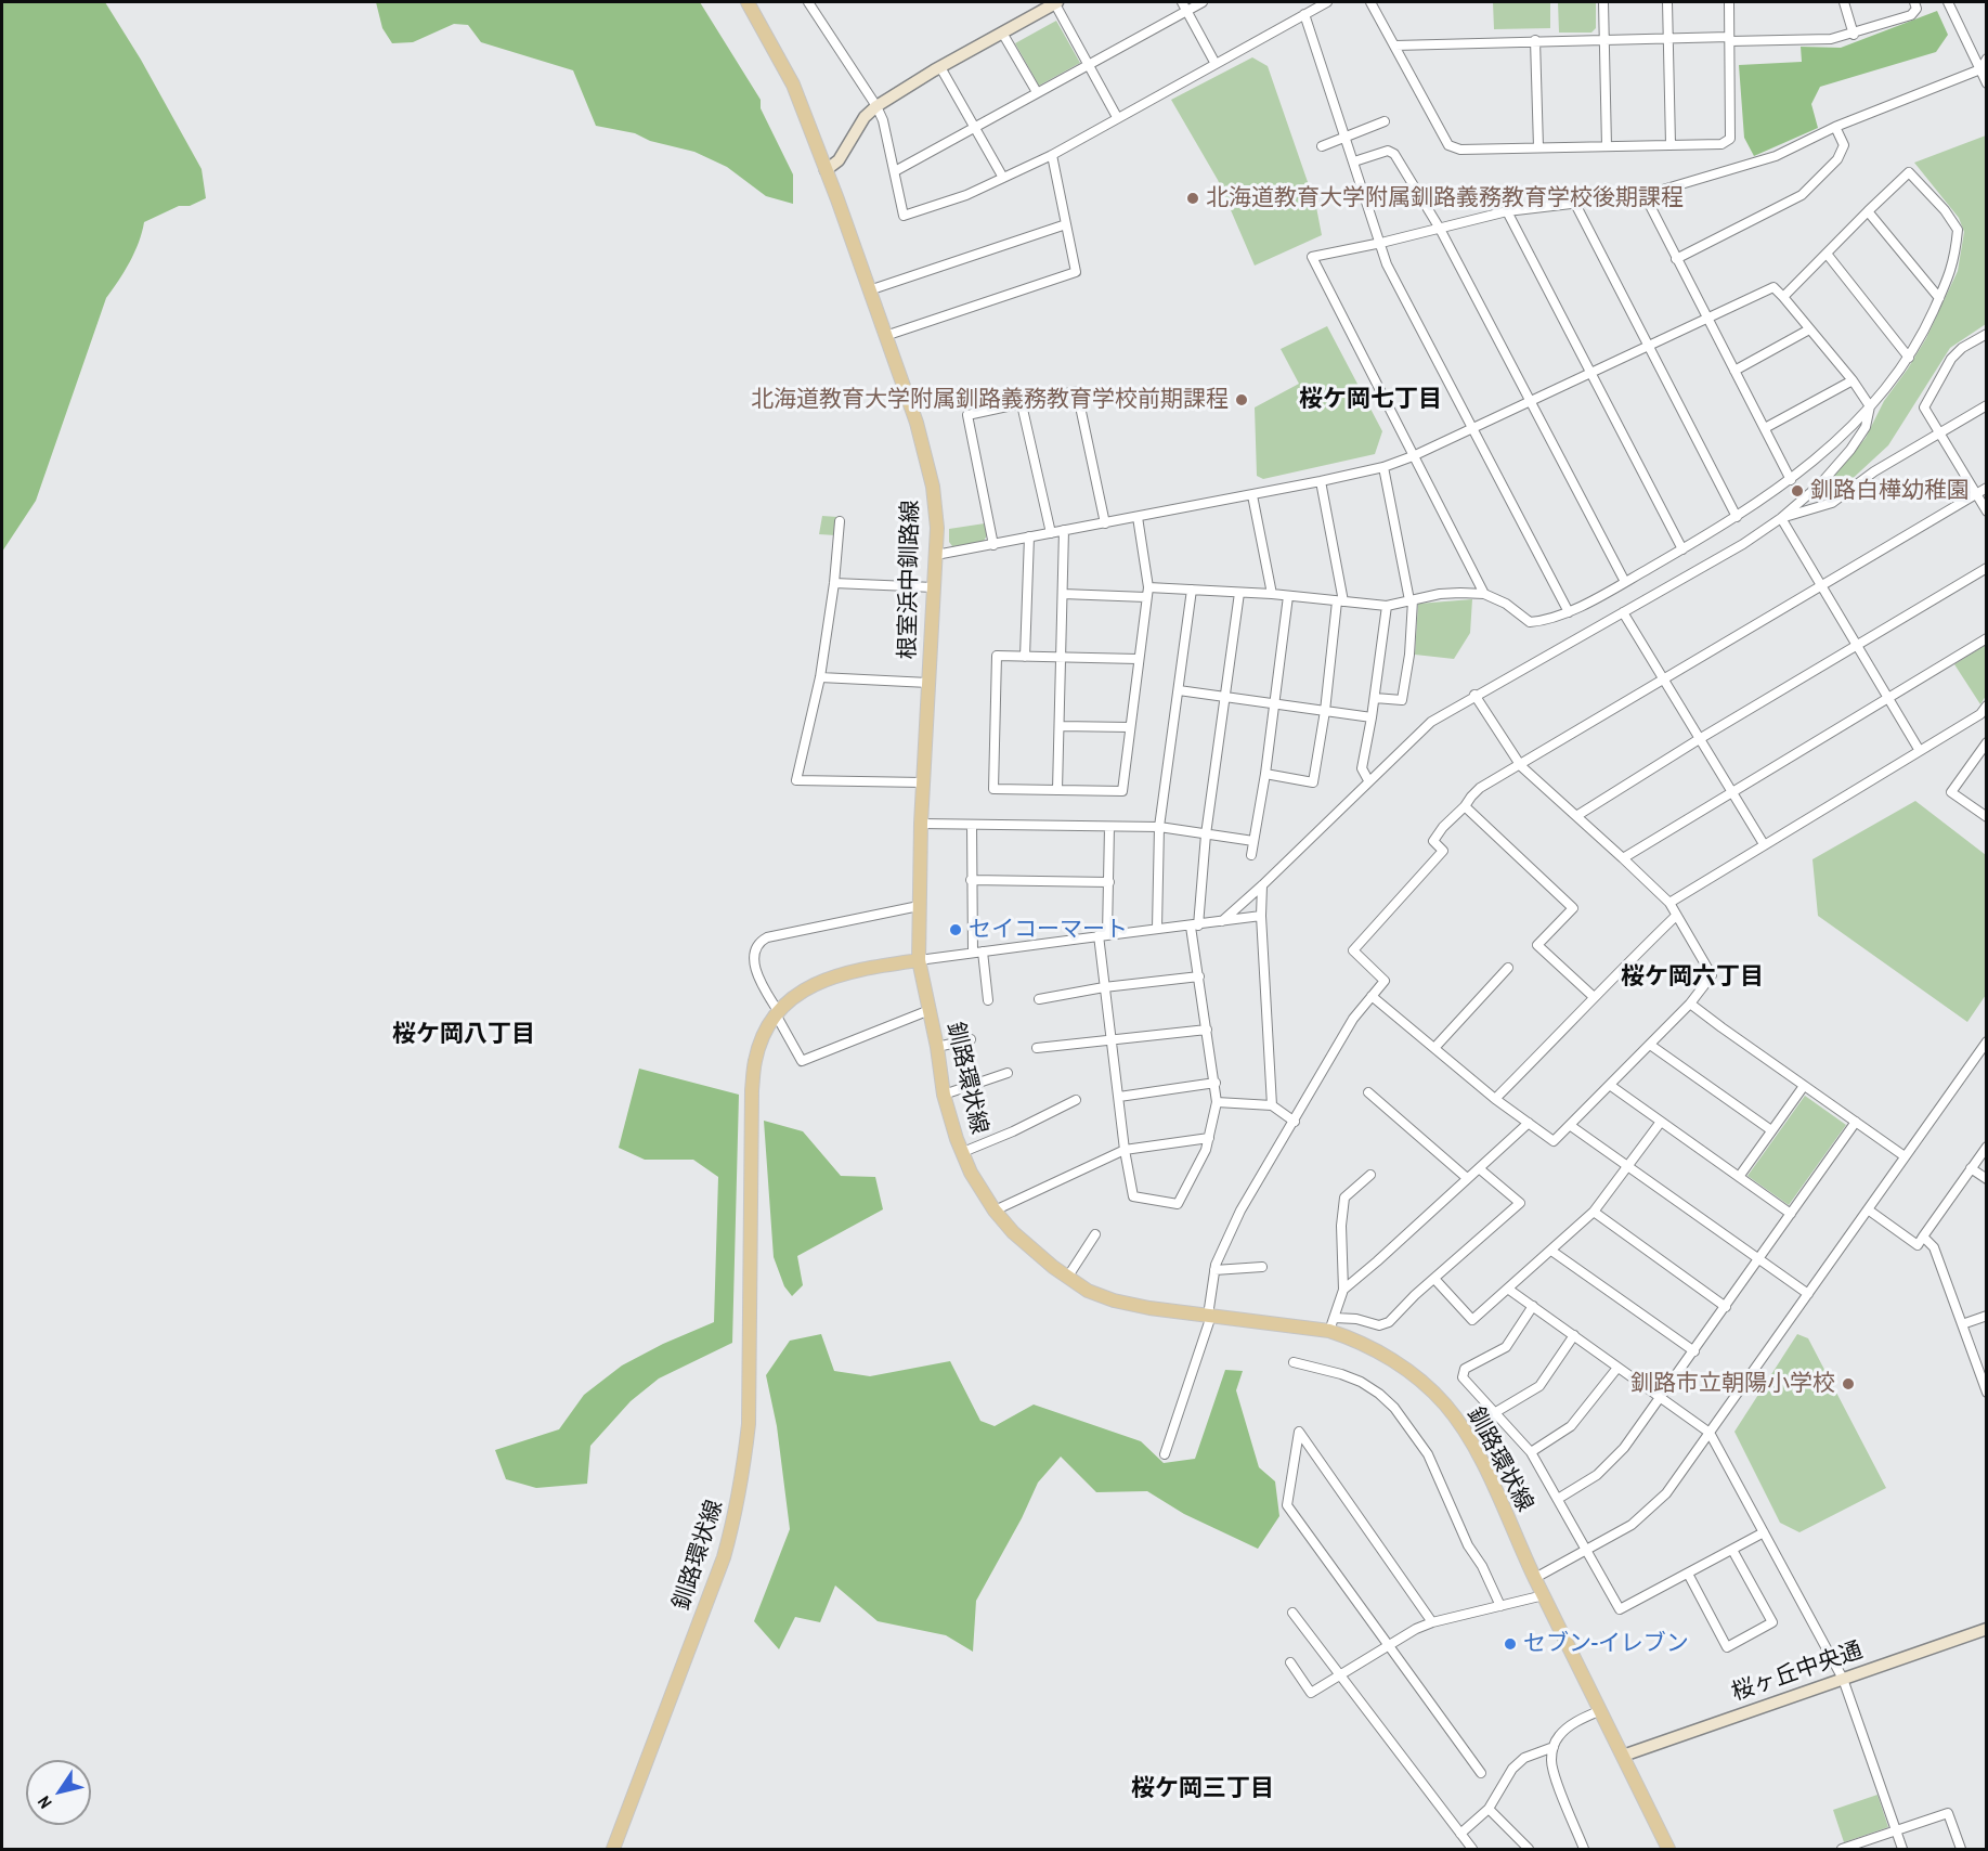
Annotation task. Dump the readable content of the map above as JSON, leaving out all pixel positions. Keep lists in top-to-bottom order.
{
  "streets": {
    "main road": ["根室浜中釧路線", "釧路環状線"],
    "street": ["桜ヶ丘中央通"]
  },
  "crossings": [
    ["根室浜中釧路線", "釧路環状線"],
    ["釧路環状線", "桜ヶ丘中央通"]
  ],
  "districts": [
    "桜ケ岡七丁目",
    "桜ケ岡六丁目",
    "桜ケ岡八丁目",
    "桜ケ岡三丁目"
  ],
  "places": [
    "北海道教育大学附属釧路義務教育学校後期課程",
    "北海道教育大学附属釧路義務教育学校前期課程",
    "釧路白樺幼稚園",
    "セイコーマート",
    "釧路市立朝陽小学校",
    "セブン-イレブン"
  ],
  "north": "bottom left"
}
